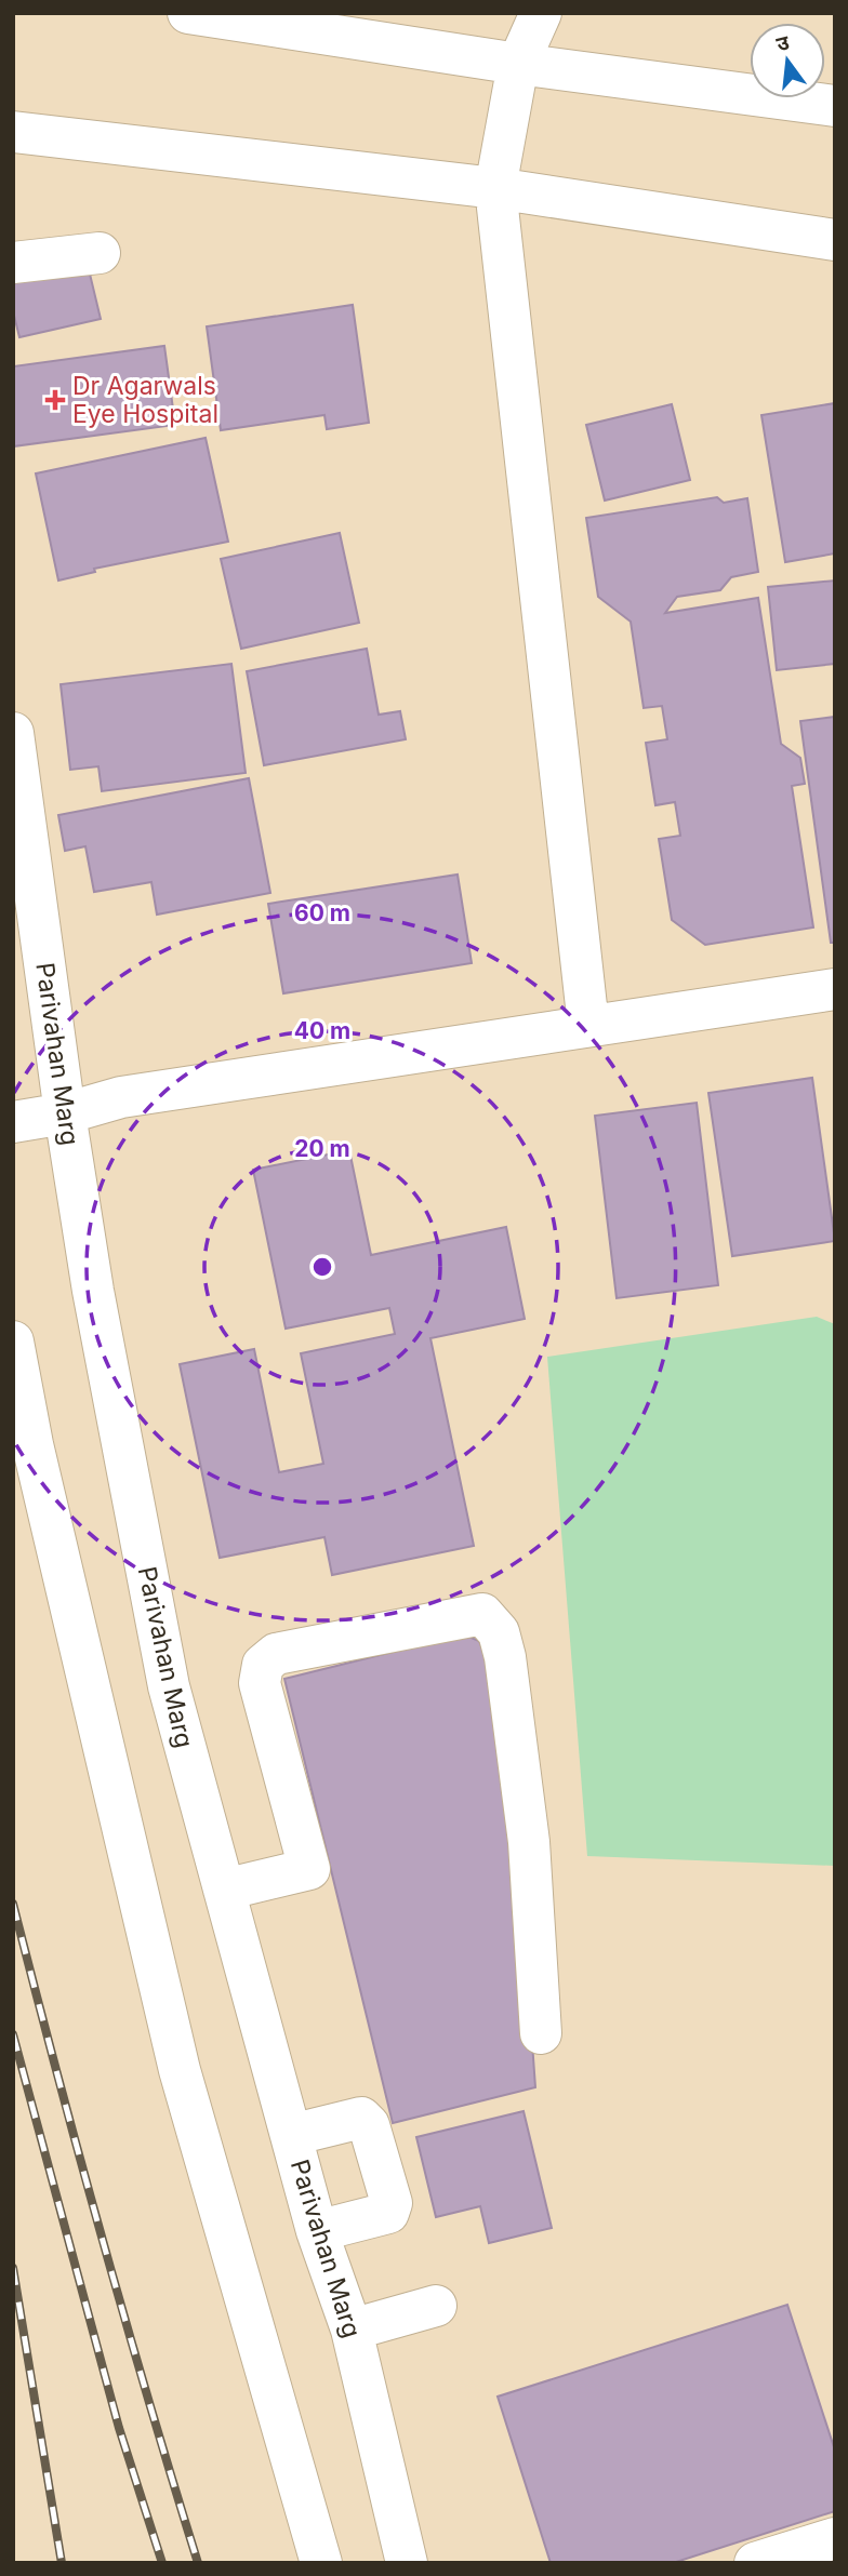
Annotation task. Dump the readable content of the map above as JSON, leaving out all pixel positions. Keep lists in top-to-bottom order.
{
  "streets": {
    "street": ["Parivahan Marg"]
  },
  "places": {
    "health": ["Dr Agarwals Eye Hospital"]
  },
  "north": "top",
  "rings": ["60 m", "40 m", "20 m"]
}
